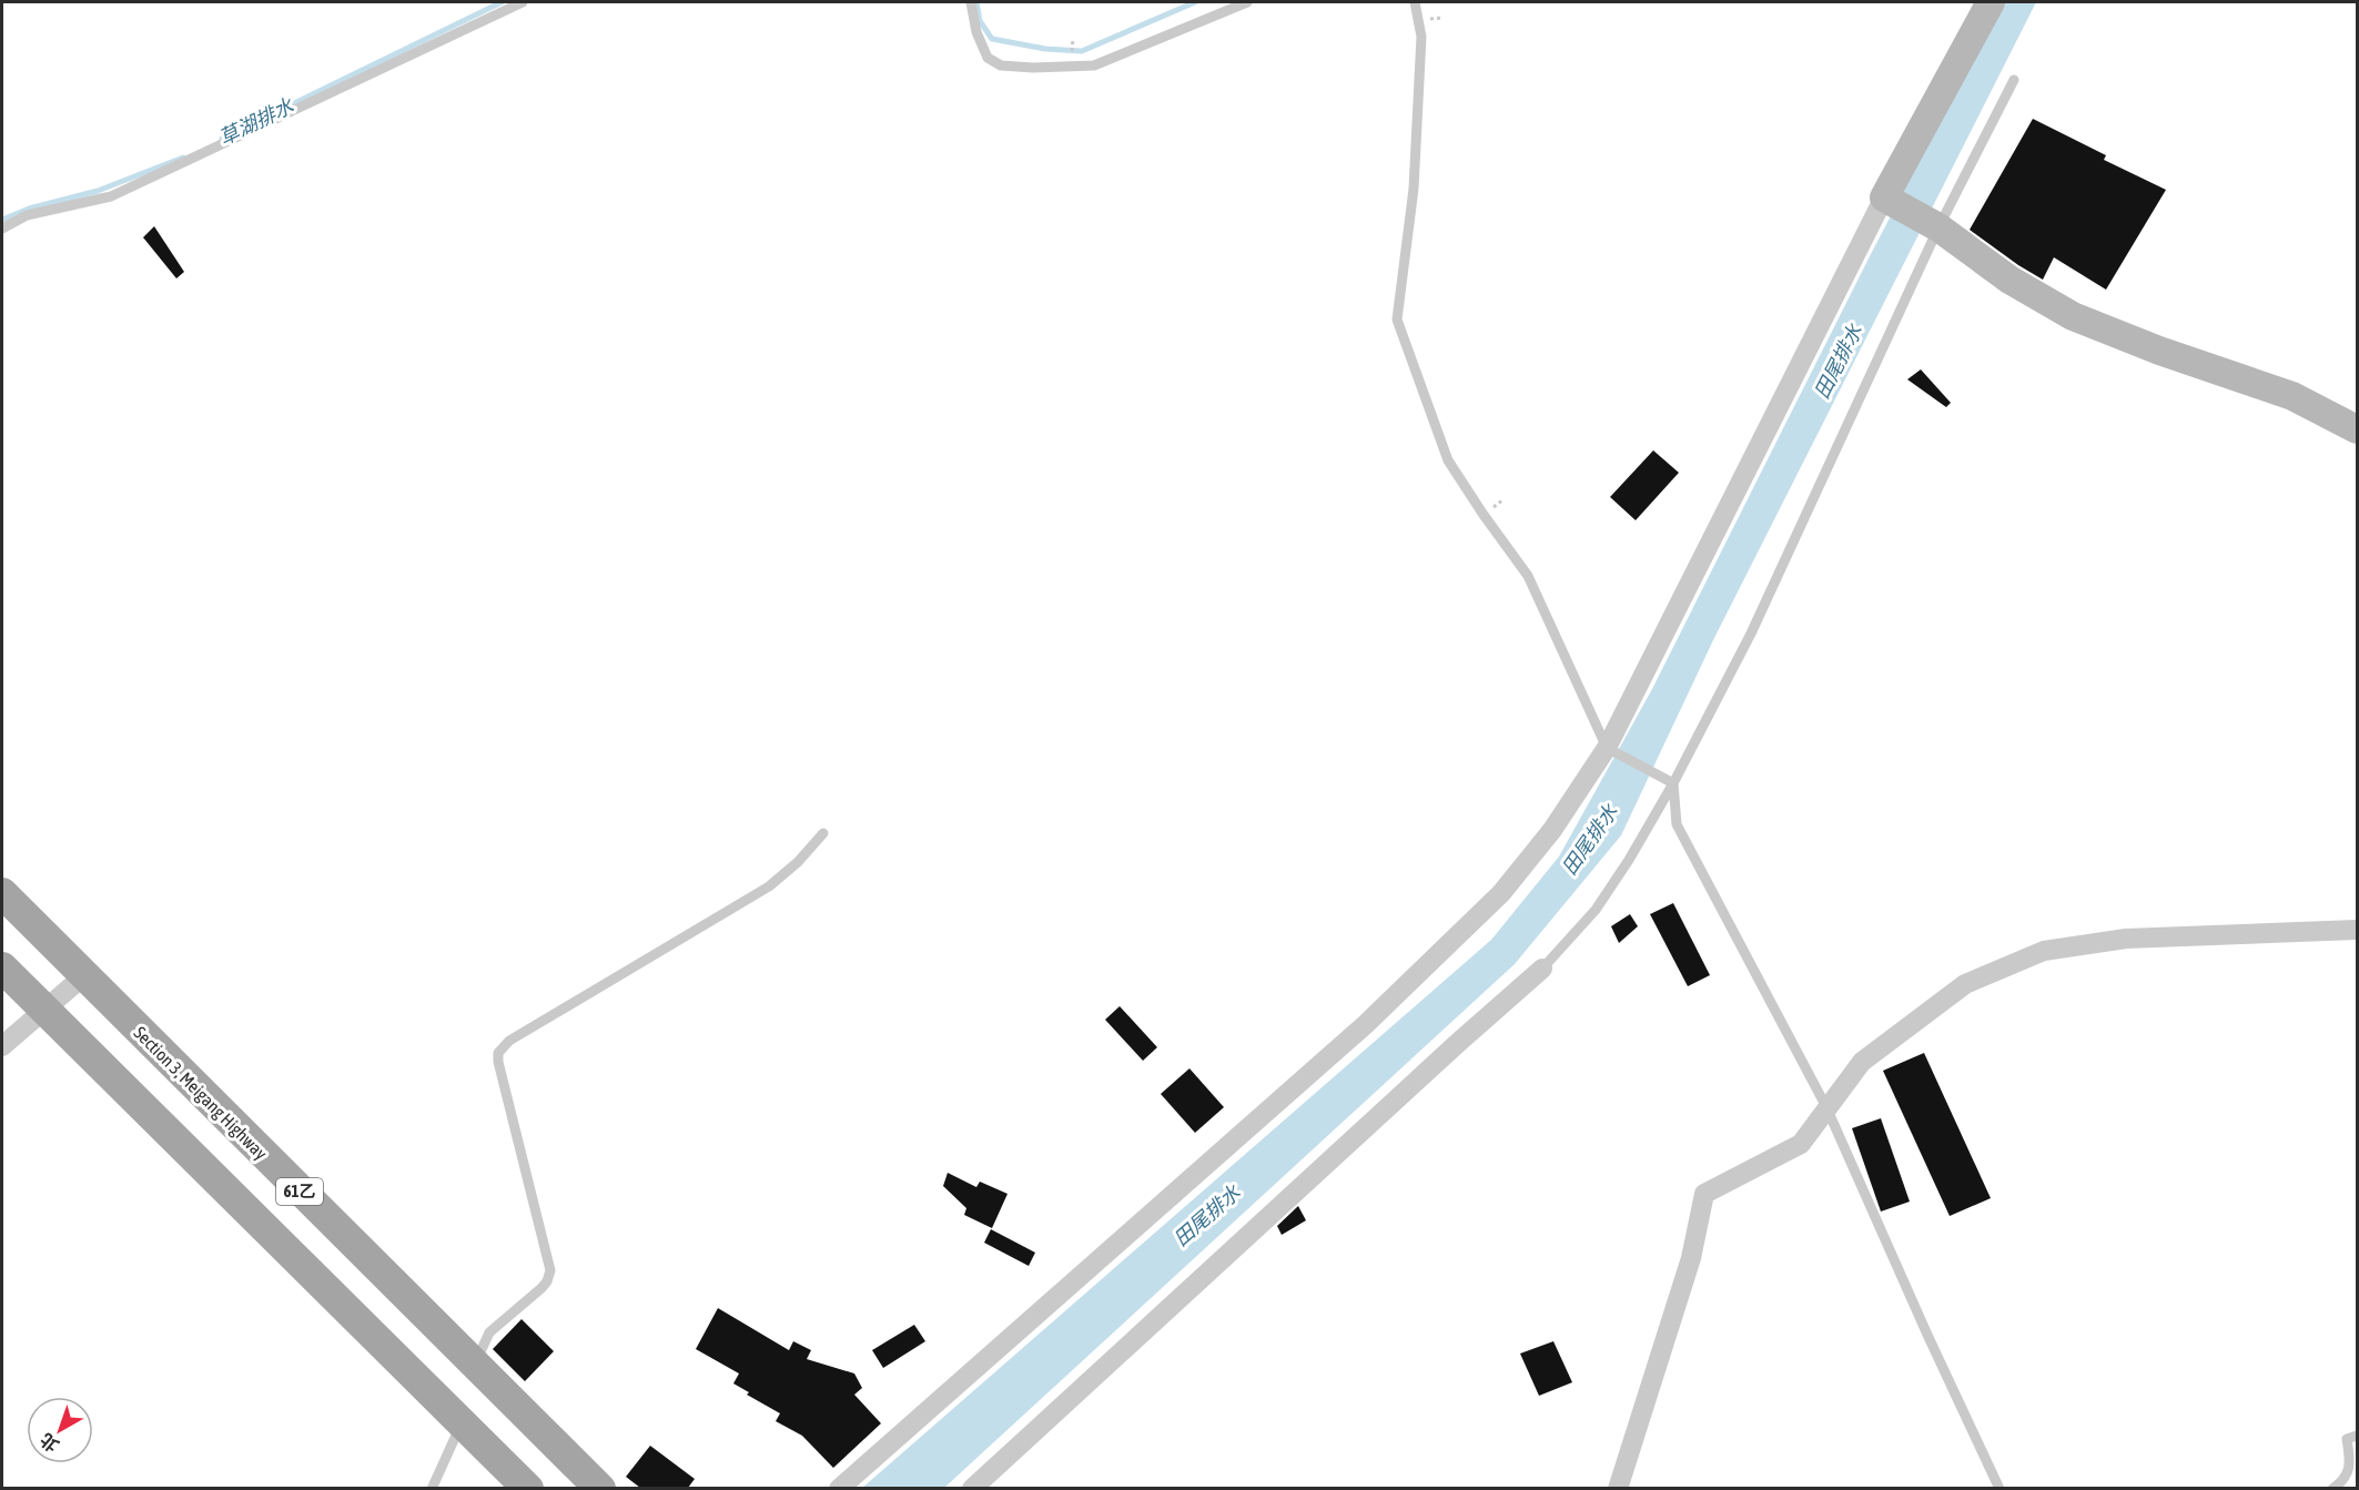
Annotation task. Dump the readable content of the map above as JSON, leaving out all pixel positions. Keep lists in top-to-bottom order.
{
  "streets": {
    "main road": ["Section 3, Meigang Highway", "61乙"]
  },
  "water": ["草湖排水", "田尾排水"],
  "north": "bottom left"
}
